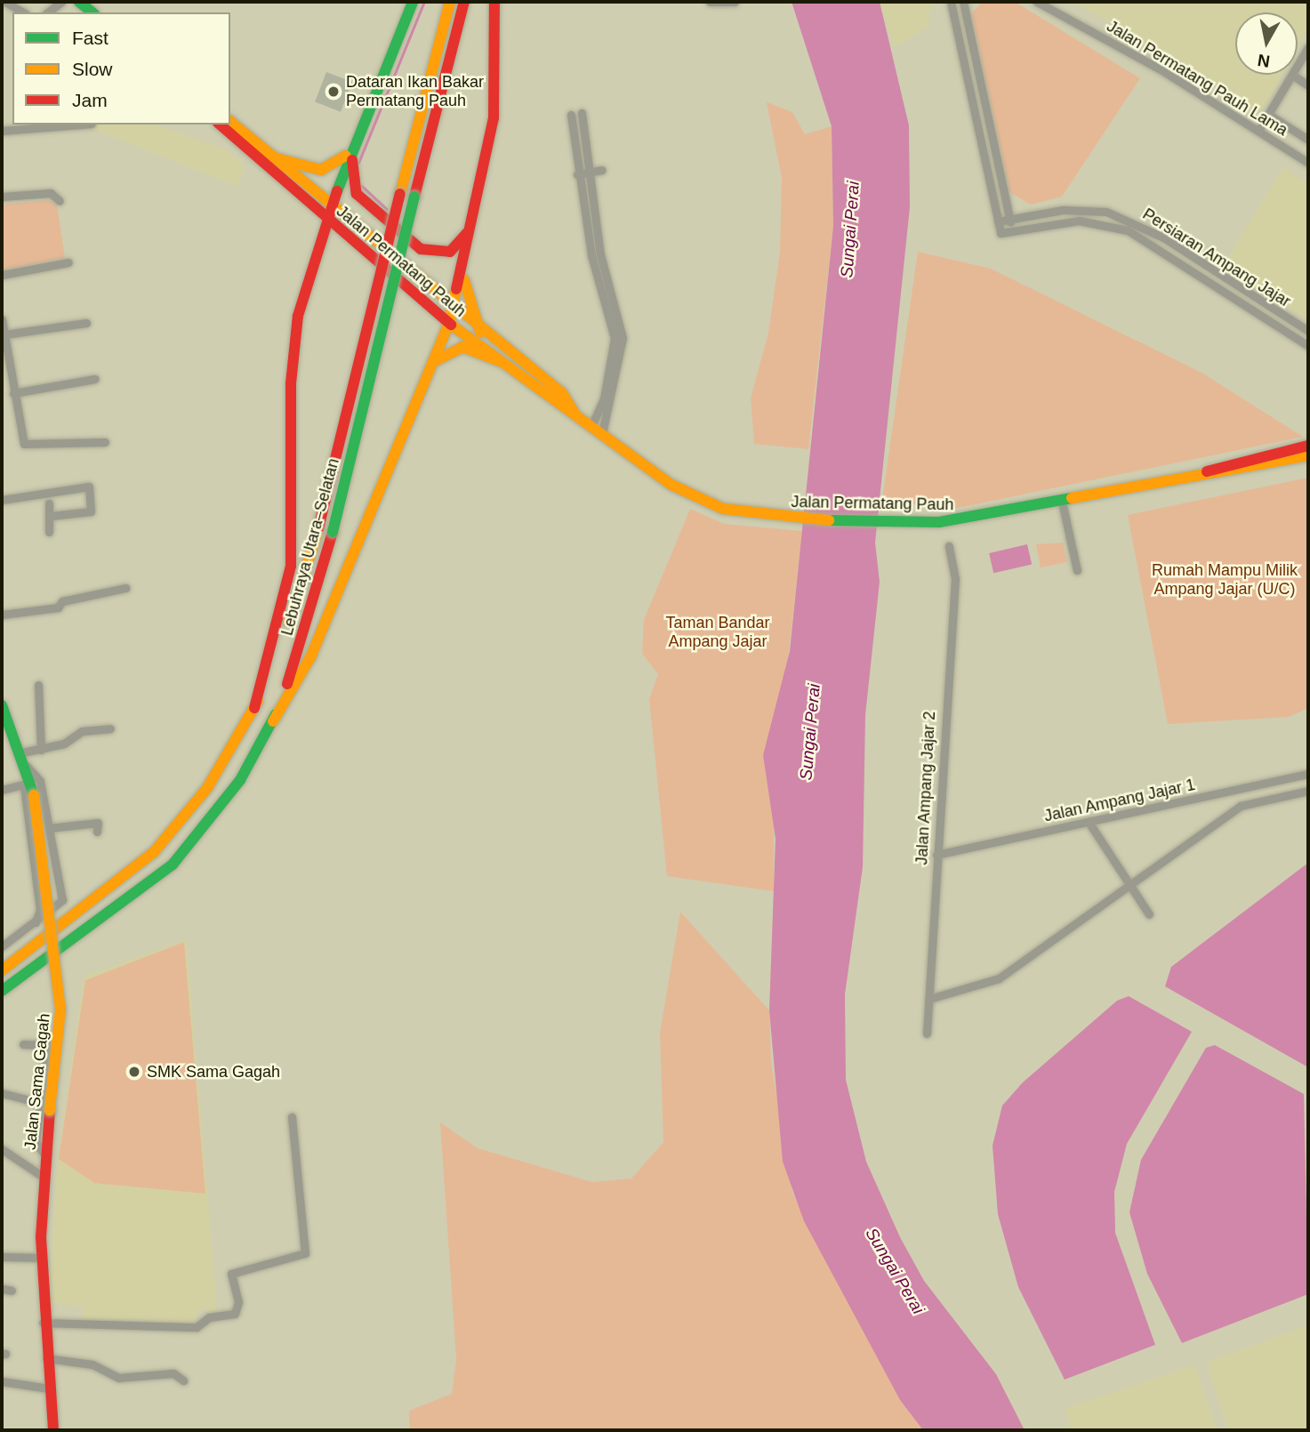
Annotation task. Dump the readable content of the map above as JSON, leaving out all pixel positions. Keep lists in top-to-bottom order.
{
  "streets": {
    "main road": ["Jalan Permatang Pauh", "Lebuhraya Utara–Selatan", "Jalan Sama Gagah"],
    "street": [
      "Jalan Permatang Pauh Lama",
      "Persiaran Ampang Jajar",
      "Jalan Ampang Jajar 2",
      "Jalan Ampang Jajar 1"
    ]
  },
  "crossings": [
    ["Jalan Ampang Jajar 2", "Jalan Ampang Jajar 1"]
  ],
  "water": ["Sungai Perai"],
  "parks": ["Rumah Mampu Milik Ampang Jajar (U/C)", "Taman Bandar Ampang Jajar"],
  "places": ["Dataran Ikan Bakar Permatang Pauh", "SMK Sama Gagah"],
  "legend": ["Fast", "Slow", "Jam"],
  "north": "bottom"
}
